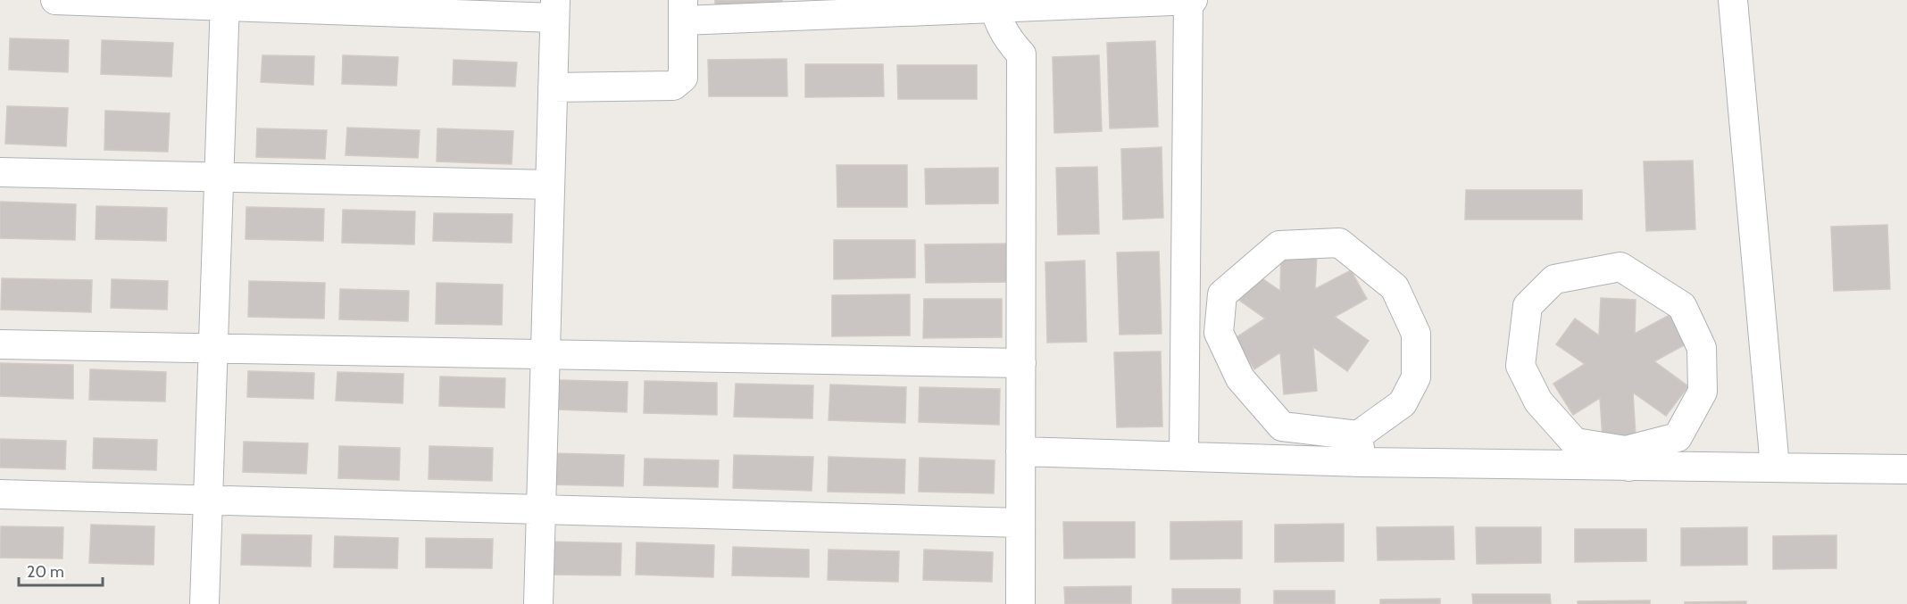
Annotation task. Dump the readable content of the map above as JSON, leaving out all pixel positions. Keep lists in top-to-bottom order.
{
  "scale_bar": "20 m"
}
